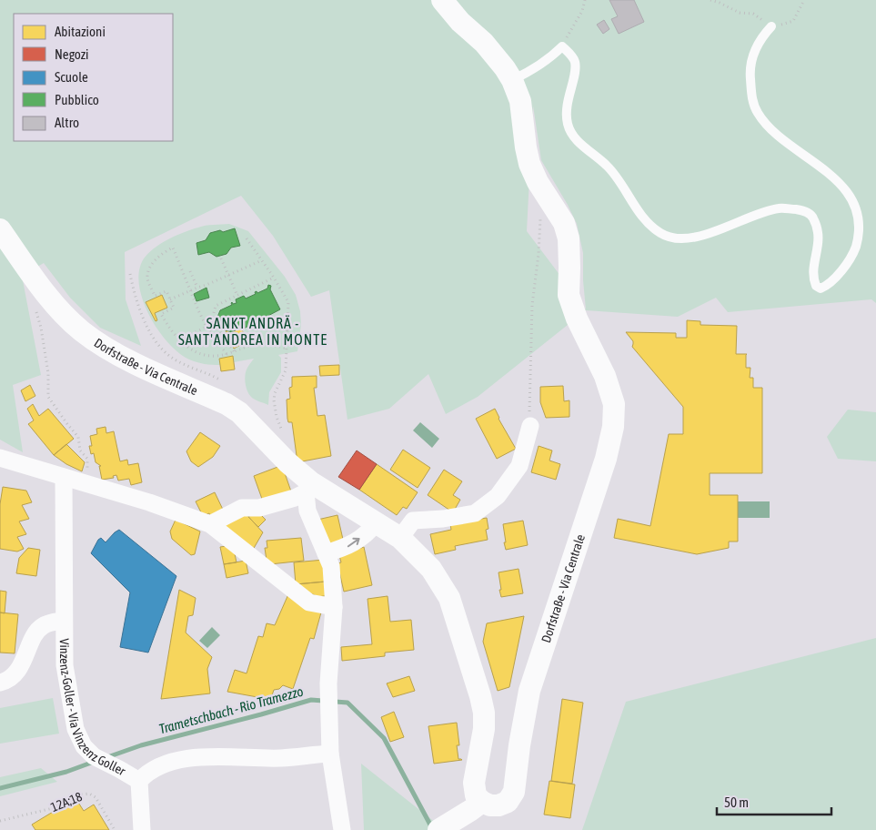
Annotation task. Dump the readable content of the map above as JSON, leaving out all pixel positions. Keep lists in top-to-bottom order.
{
  "streets": {
    "street": ["Dorfstraße - Via Centrale", "Vinzenz-Goller - Via Vinzenz Goller"],
    "path": ["12A;18"]
  },
  "districts": ["SANKT ANDRÄ - SANT'ANDREA IN MONTE"],
  "water": ["Trametschbach - Rio Tramezzo"],
  "legend": [
    "Abitazioni",
    "Negozi",
    "Scuole",
    "Pubblico",
    "Altro"
  ],
  "scale_bar": "50 m"
}
